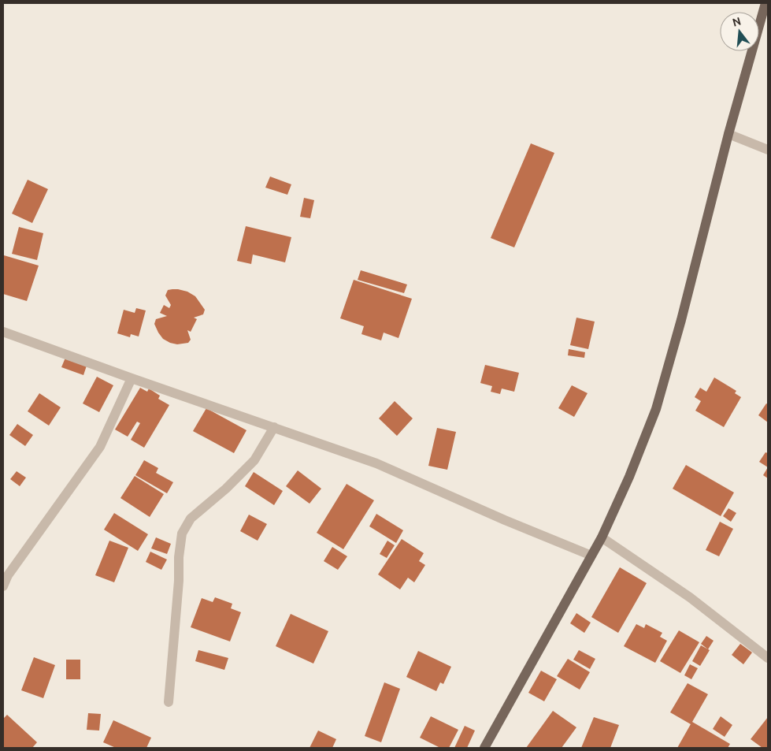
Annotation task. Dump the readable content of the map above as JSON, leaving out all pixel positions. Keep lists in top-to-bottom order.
{
  "north": "top"
}
